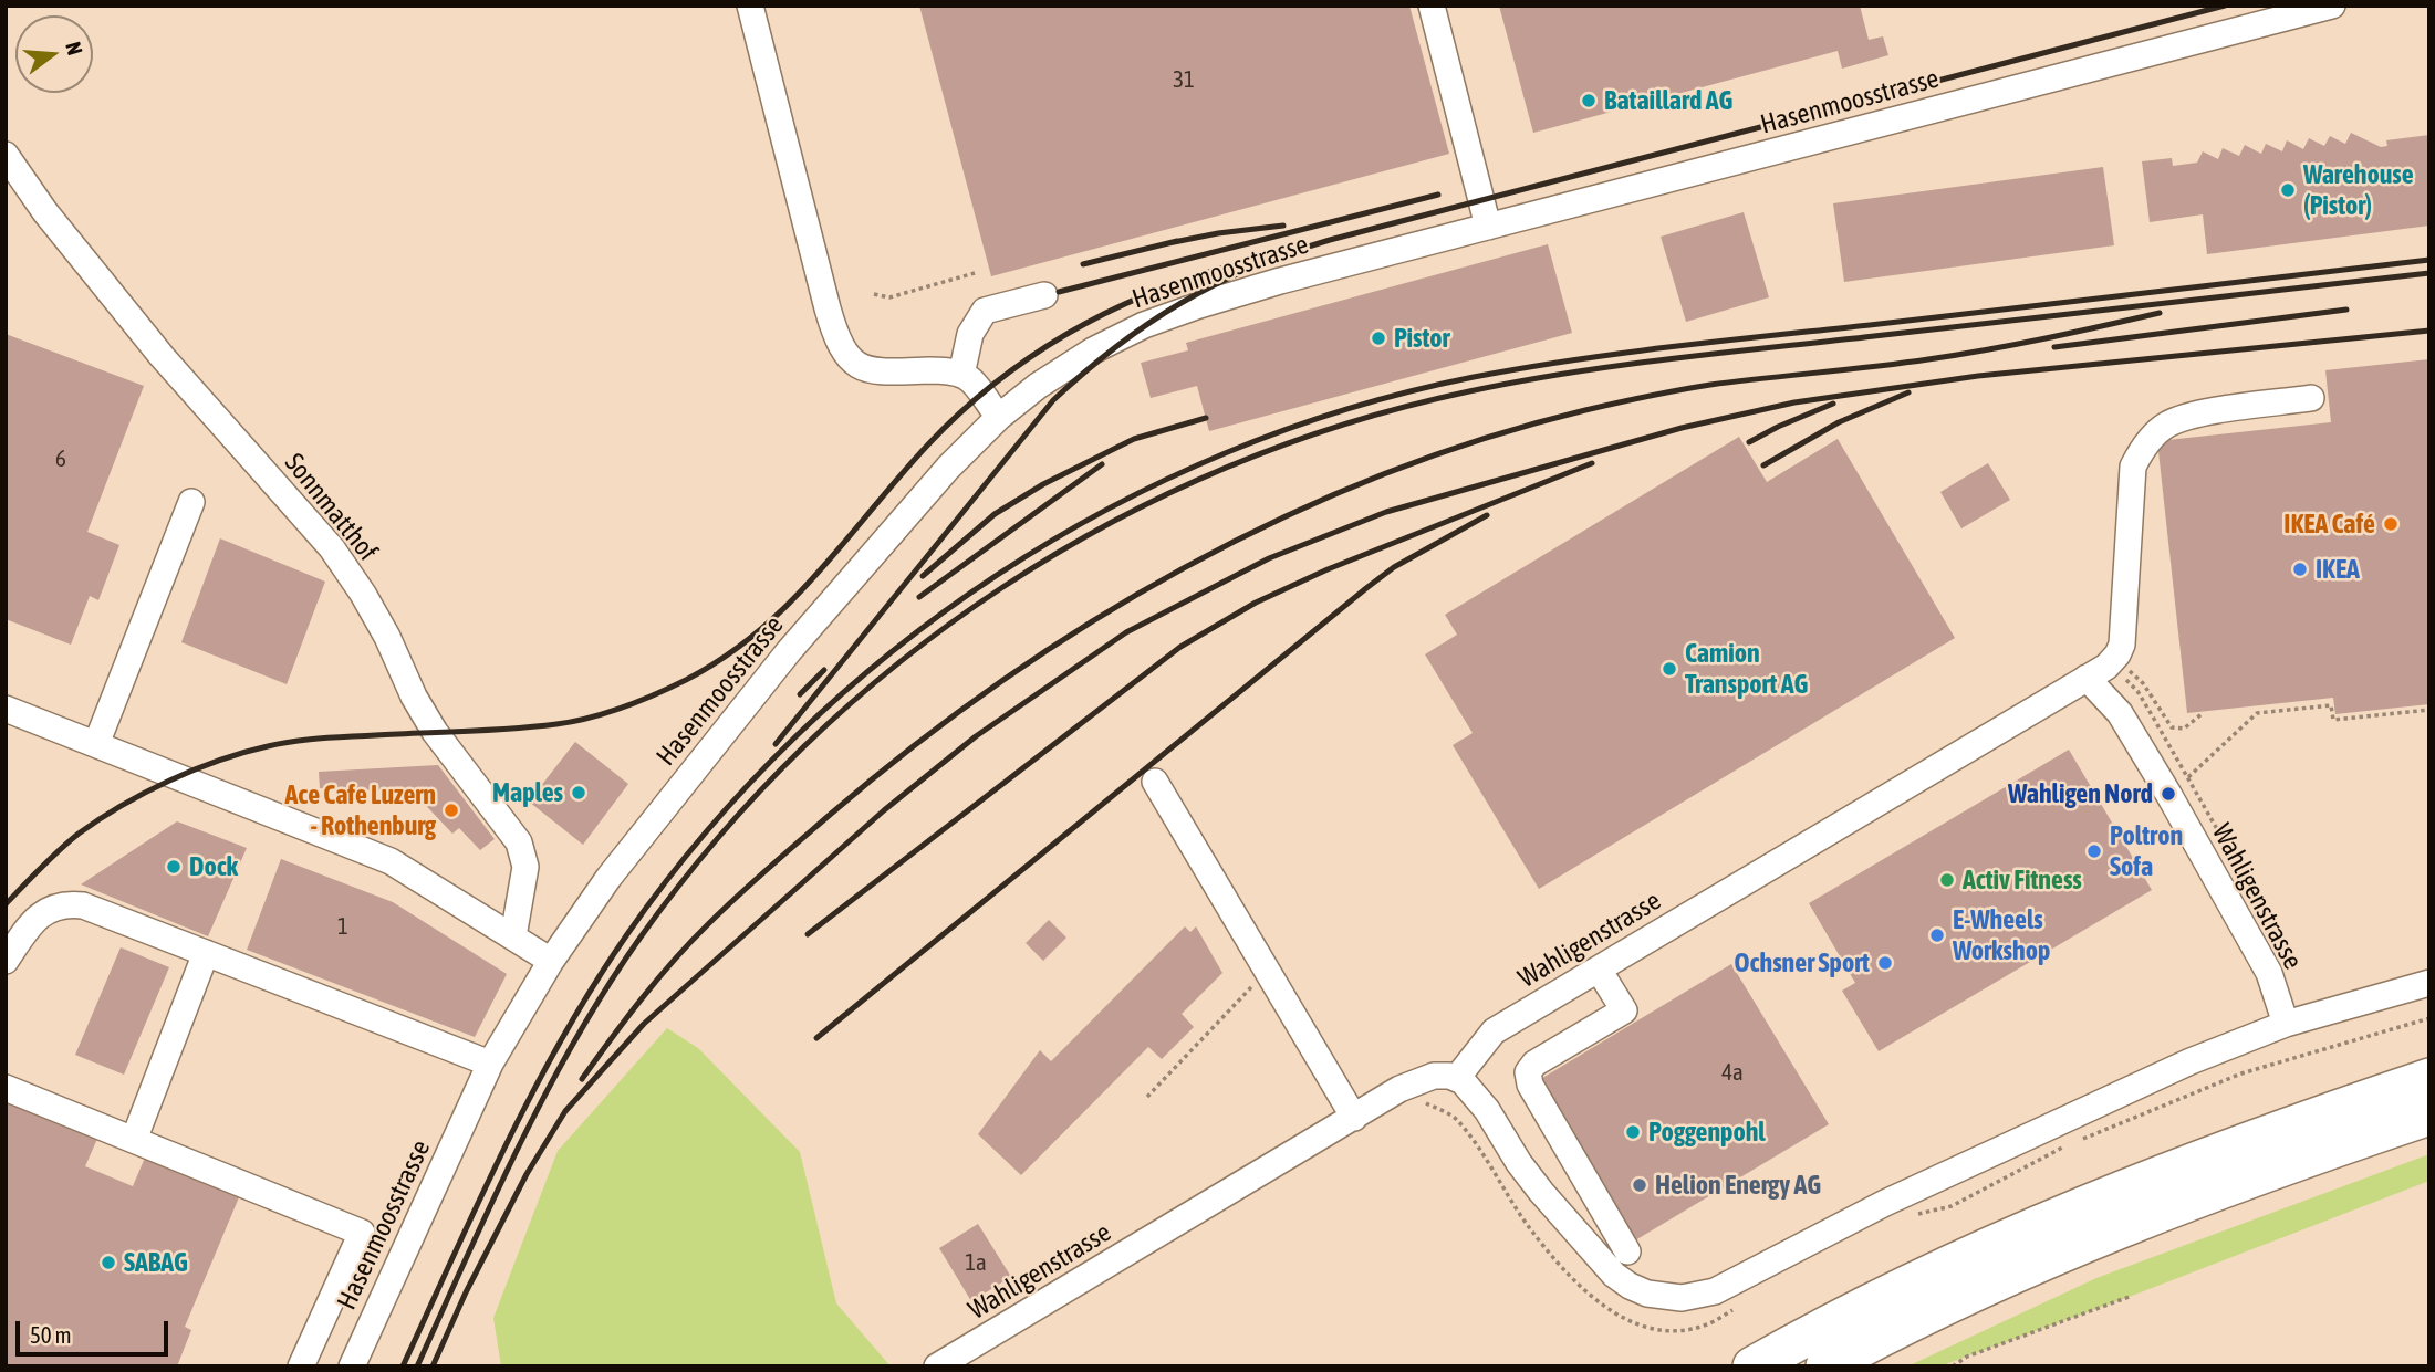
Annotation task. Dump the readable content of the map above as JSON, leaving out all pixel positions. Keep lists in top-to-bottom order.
{
  "streets": {
    "street": ["Hasenmoosstrasse", "Sonnmatthof", "Wahligenstrasse"]
  },
  "places": [
    "Bataillard AG",
    "Warehouse (Pistor)",
    "Pistor",
    "IKEA Café",
    "IKEA",
    "Camion Transport AG",
    "Maples",
    "Wahligen Nord",
    "Ace Cafe Luzern - Rothenburg",
    "Poltron Sofa",
    "Dock",
    "Activ Fitness",
    "E-Wheels Workshop",
    "Ochsner Sport",
    "Poggenpohl",
    "Helion Energy AG",
    "SABAG"
  ],
  "house_numbers": [
    "31",
    "6",
    "1",
    "4a",
    "1a"
  ],
  "scale_bar": "50 m",
  "north": "right"
}
